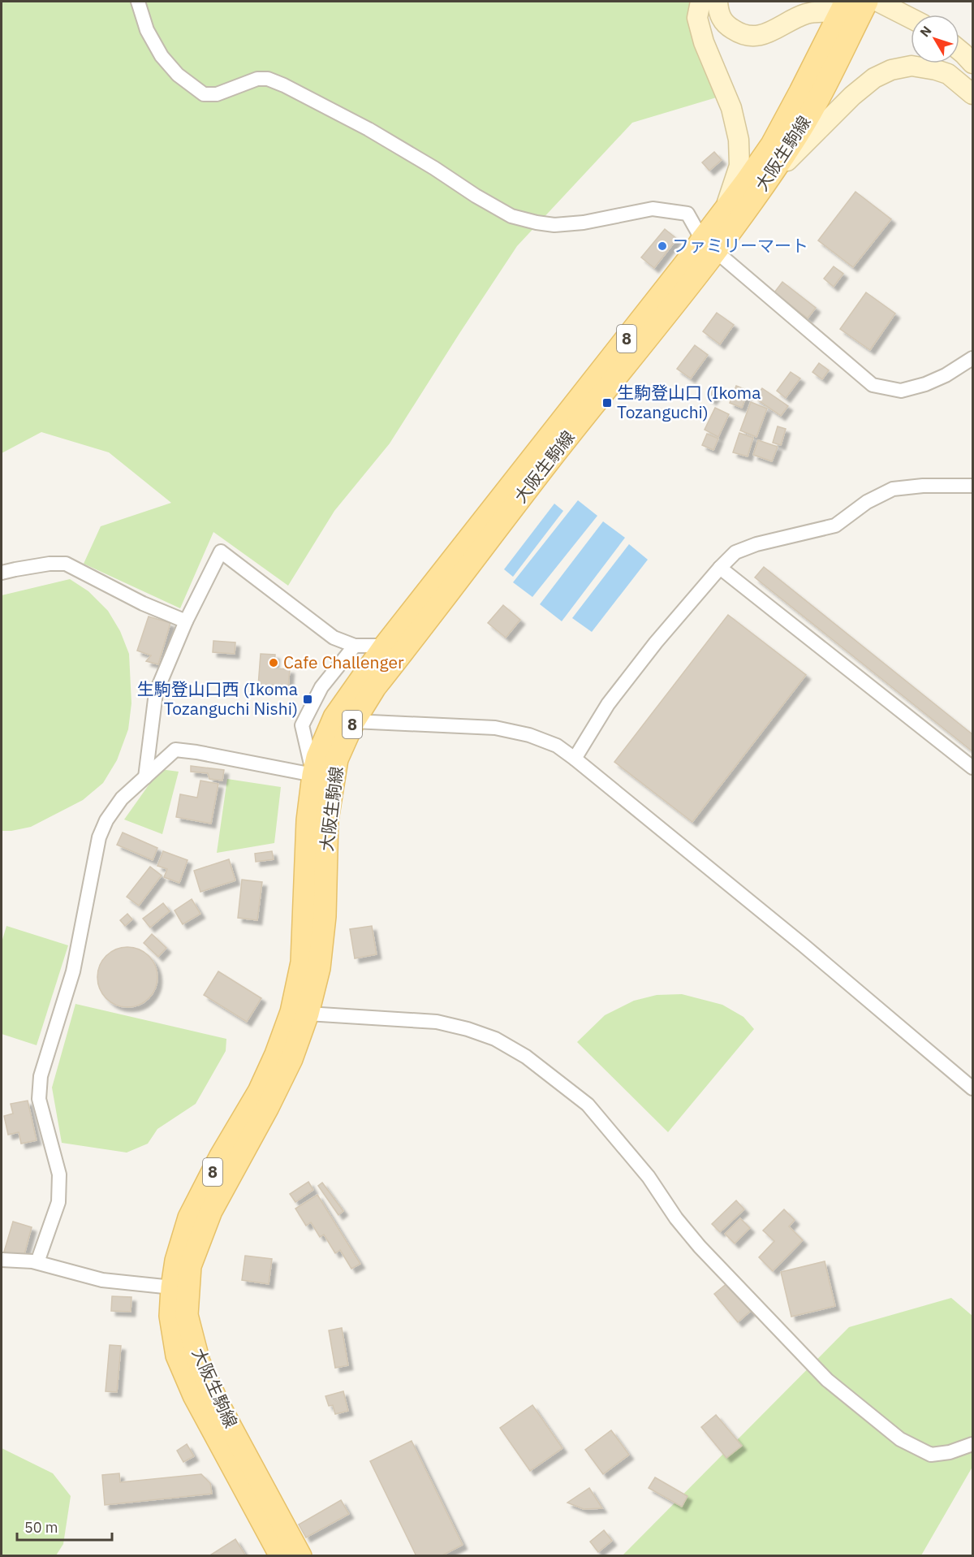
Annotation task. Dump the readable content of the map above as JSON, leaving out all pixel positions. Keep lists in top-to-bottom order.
{
  "streets": {
    "main road": ["大阪生駒線", "8"]
  },
  "places": {
    "other": ["ファミリーマート", "Cafe Challenger"],
    "transit": ["生駒登山口 (Ikoma Tozanguchi)", "生駒登山口西 (Ikoma Tozanguchi Nishi)"]
  },
  "scale_bar": "50 m",
  "north": "top left"
}
